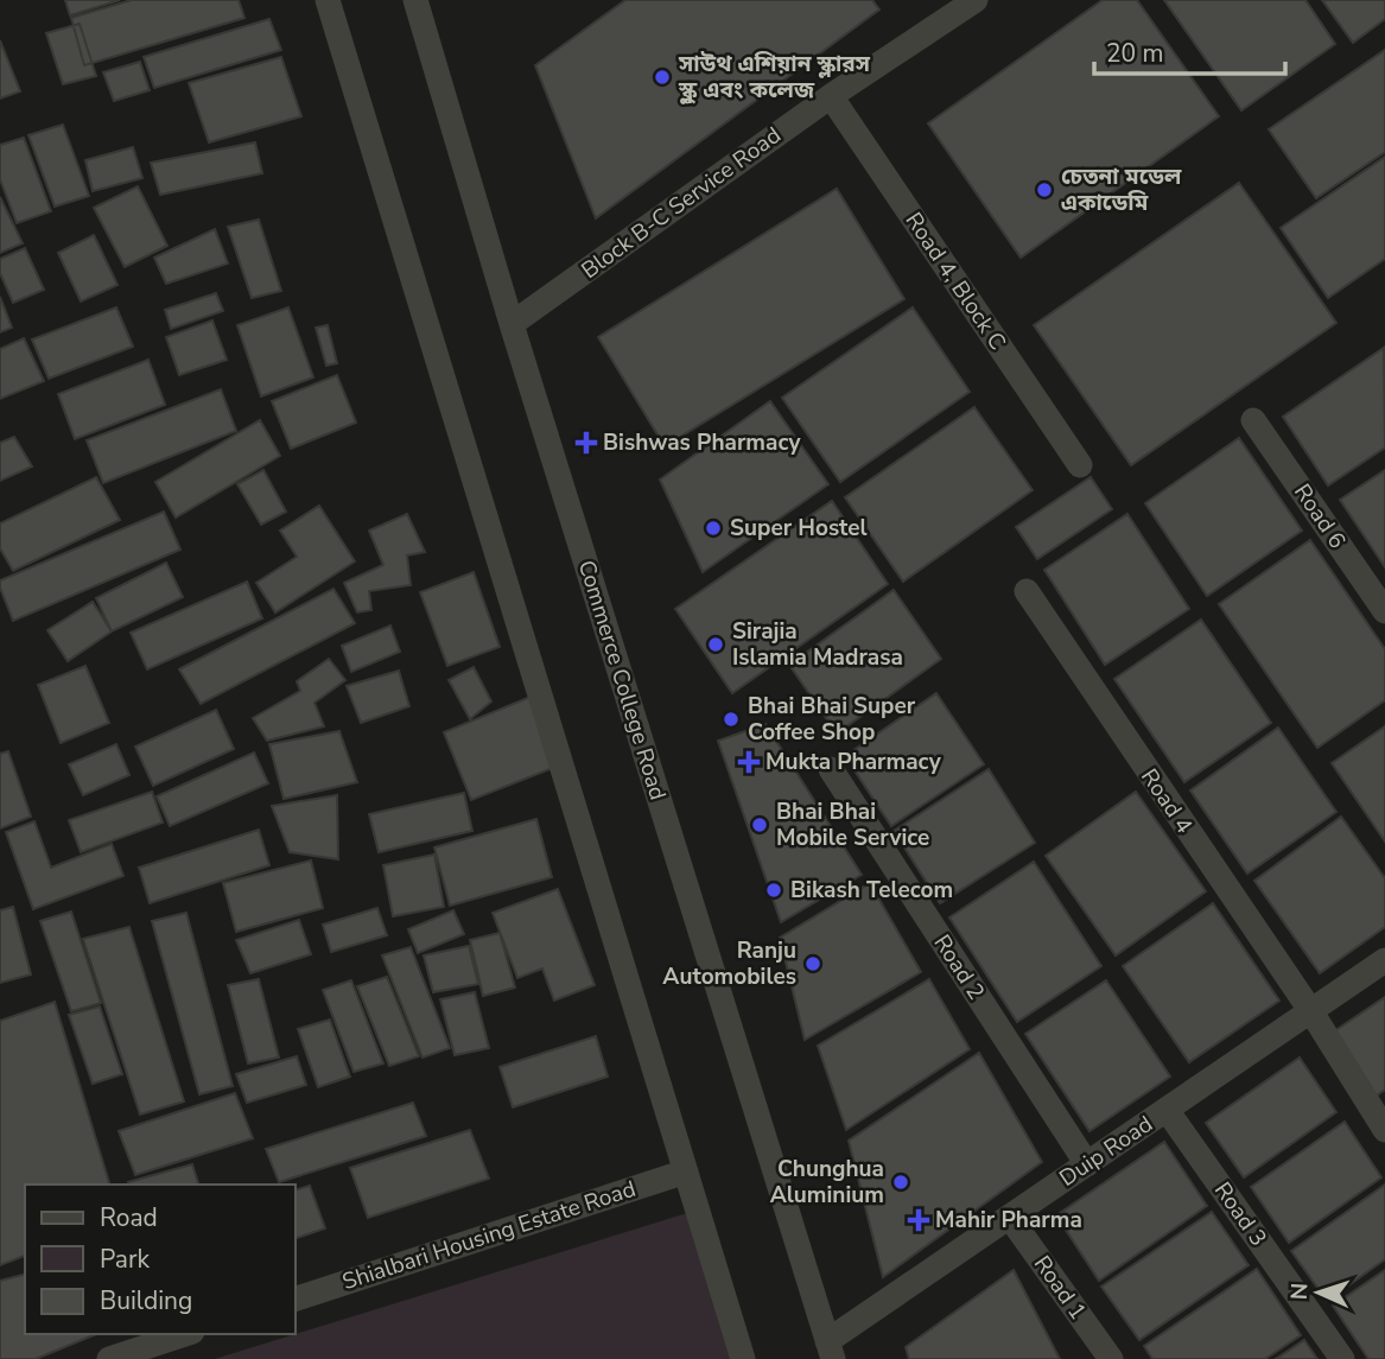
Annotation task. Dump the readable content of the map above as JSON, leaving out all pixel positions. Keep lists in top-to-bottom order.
{
  "streets": {
    "street": [
      "Block B-C Service Road",
      "Road 4, Block C",
      "Road 6",
      "Commerce College Road",
      "Road 4",
      "Road 2",
      "Duip Road",
      "Road 3",
      "Shialbari Housing Estate Road",
      "Road 1"
    ]
  },
  "crossings": [
    ["Block B-C Service Road", "Road 4, Block C"],
    ["Block B-C Service Road", "Commerce College Road"],
    ["Commerce College Road", "Duip Road"],
    ["Road 4", "Duip Road"],
    ["Road 2", "Duip Road"],
    ["Duip Road", "Road 3"],
    ["Duip Road", "Road 1"]
  ],
  "places": {
    "other": [
      "সাউথ এশিয়ান স্কলারস স্কুল এবং কলেজ",
      "চেতনা মডেল একাডেমি",
      "Super Hostel",
      "Sirajia Islamia Madrasa",
      "Bhai Bhai Super Coffee Shop",
      "Bhai Bhai Mobile Service",
      "Bikash Telecom",
      "Ranju Automobiles",
      "Chunghua Aluminium"
    ],
    "health": ["Bishwas Pharmacy", "Mukta Pharmacy", "Mahir Pharma"]
  },
  "legend": ["Road", "Park", "Building"],
  "scale_bar": "20 m",
  "north": "left"
}
